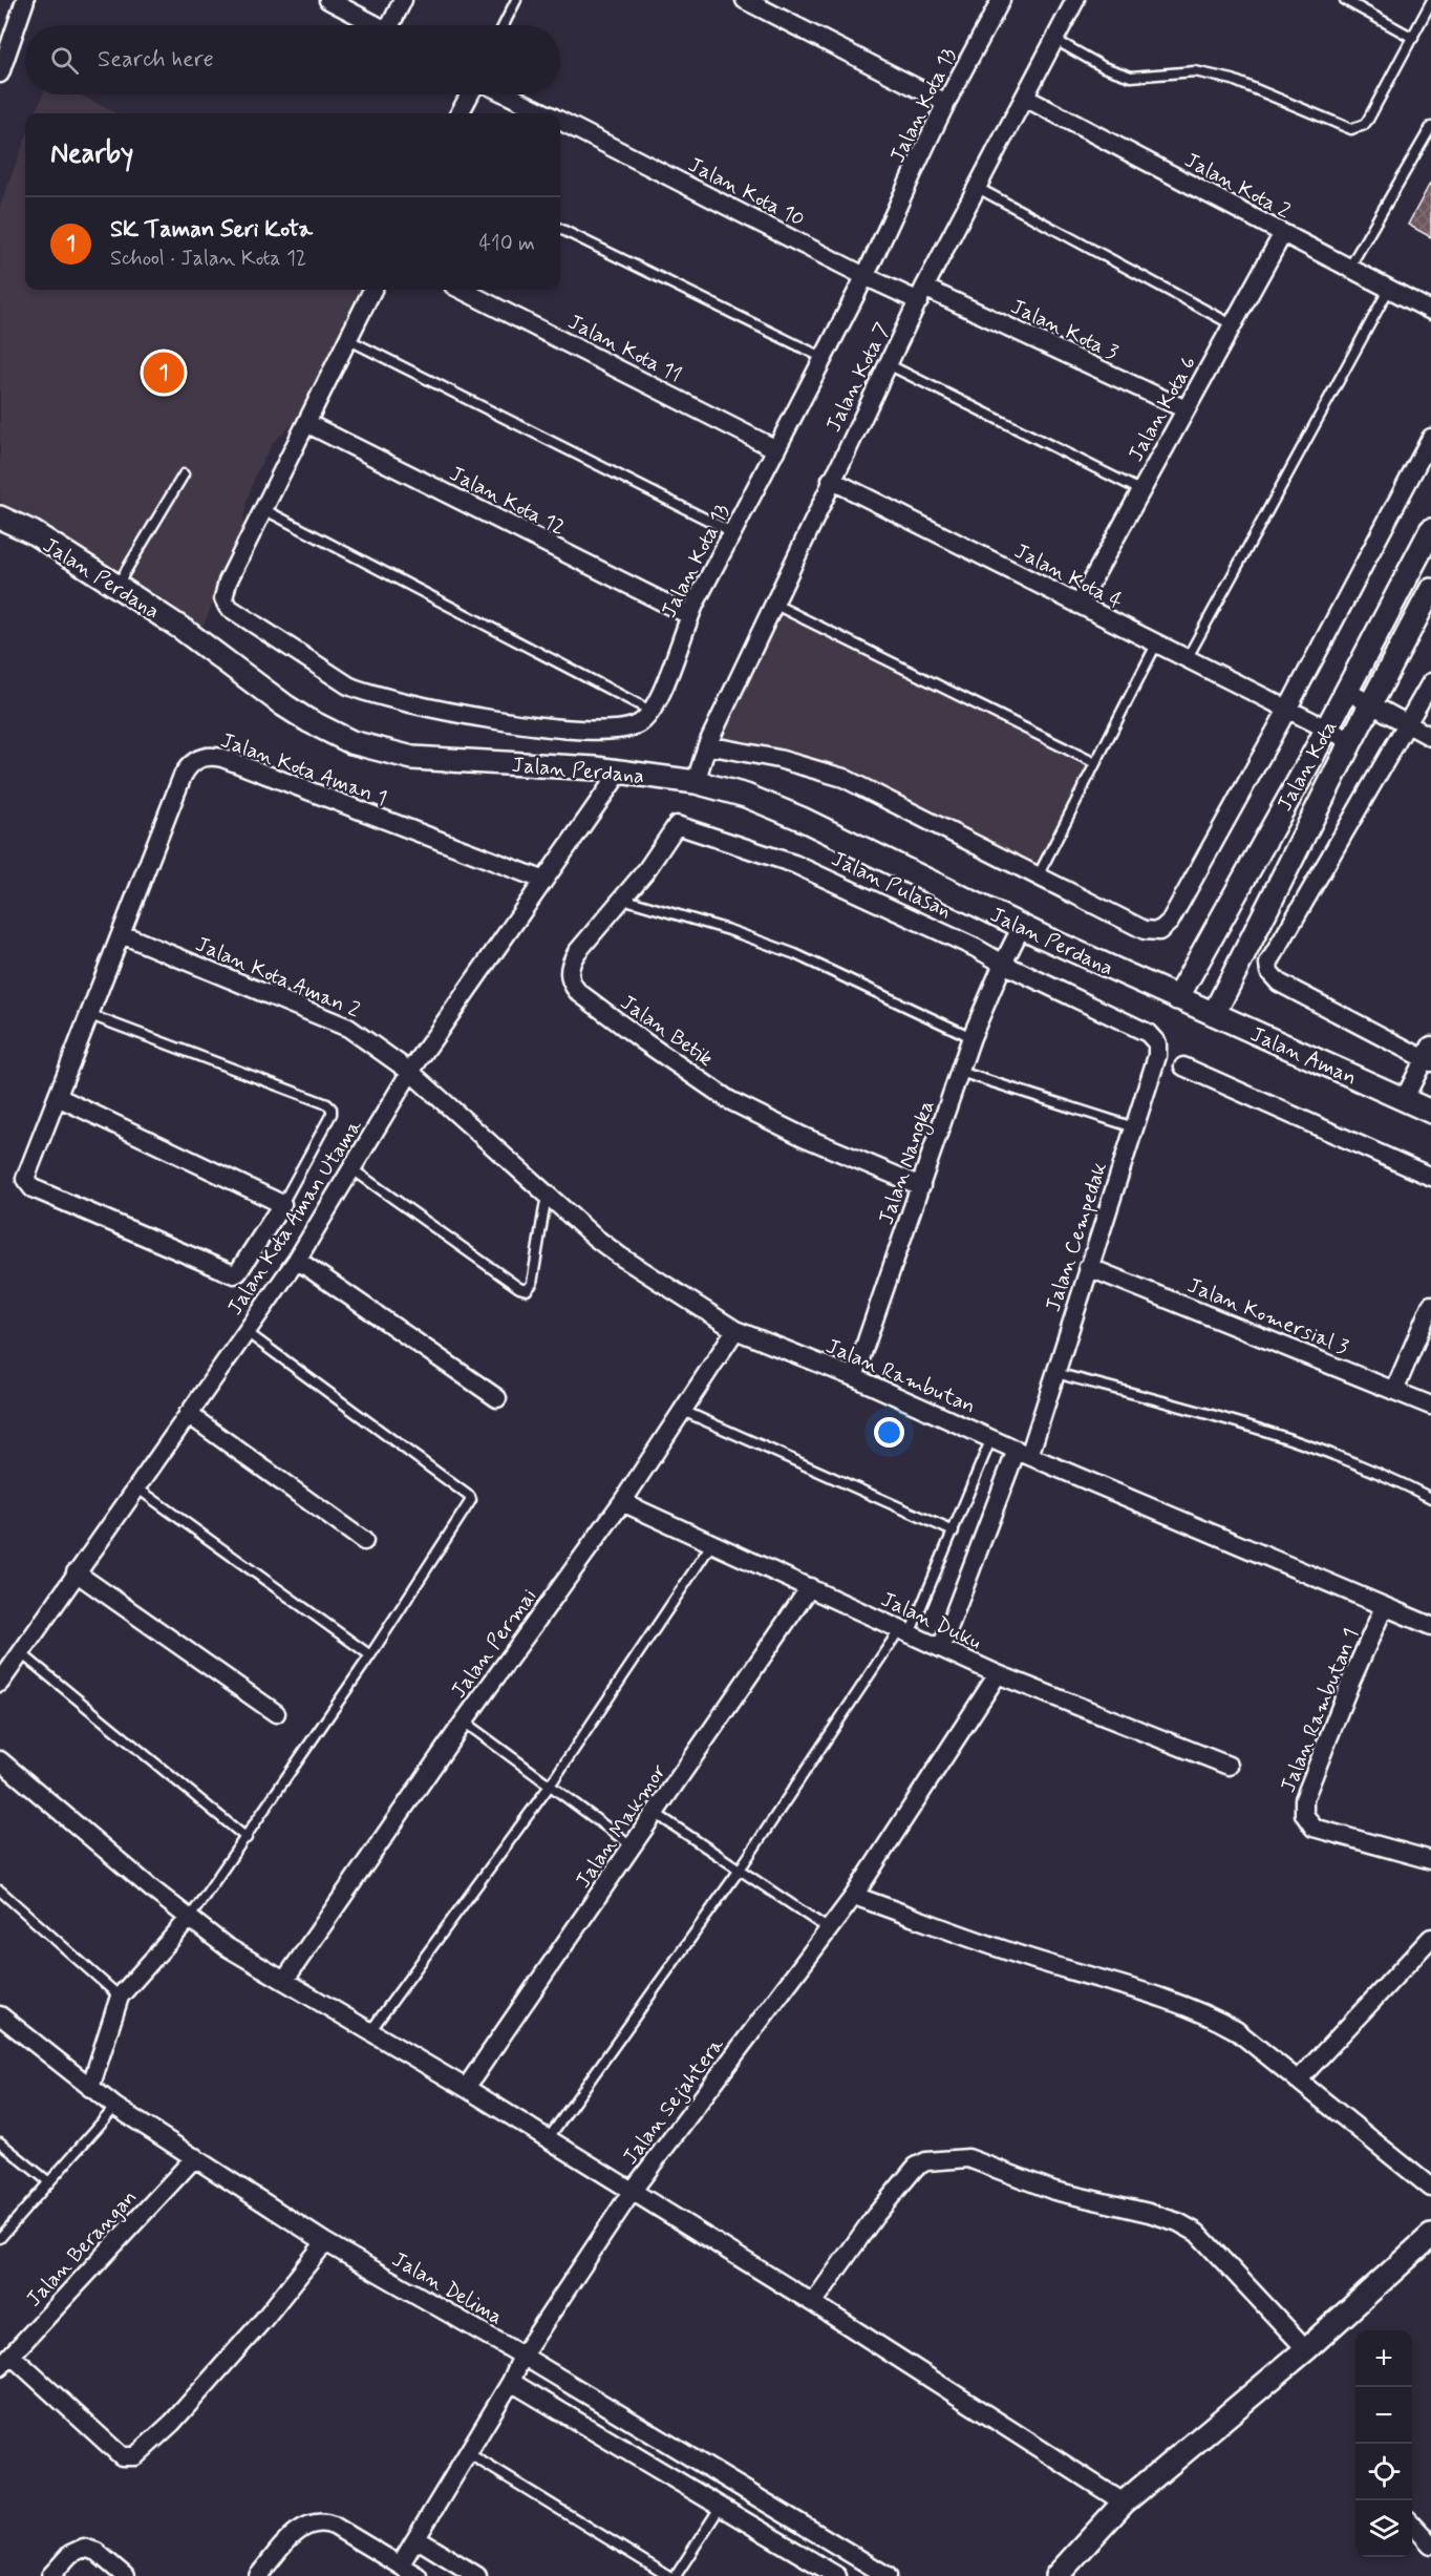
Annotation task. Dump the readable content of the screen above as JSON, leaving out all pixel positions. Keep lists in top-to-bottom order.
{
  "streets": {
    "street": [
      "Jalan Kota 13",
      "Jalan Kota 2",
      "Jalan Kota 10",
      "Jalan Kota 3",
      "Jalan Kota 11",
      "Jalan Kota 7",
      "Jalan Kota 6",
      "Jalan Kota 12",
      "Jalan Kota 4",
      "Jalan Perdana",
      "Jalan Kota",
      "Jalan Kota Aman 1",
      "Jalan Pulasan",
      "Jalan Kota Aman 2",
      "Jalan Betik",
      "Jalan Aman",
      "Jalan Nangka",
      "Jalan Kota Aman Utama",
      "Jalan Cempedak",
      "Jalan Komersial 3",
      "Jalan Rambutan",
      "Jalan Duku",
      "Jalan Permai",
      "Jalan Rambutan 1",
      "Jalan Makmor",
      "Jalan Sejahtera",
      "Jalan Berangan",
      "Jalan Delima"
    ]
  },
  "crossings": [
    ["Jalan Kota 13", "Jalan Kota 10"],
    ["Jalan Kota 13", "Jalan Kota 11"],
    ["Jalan Kota 13", "Jalan Kota 12"],
    ["Jalan Kota 2", "Jalan Kota 7"],
    ["Jalan Kota 2", "Jalan Kota 6"],
    ["Jalan Kota 10", "Jalan Kota 3"],
    ["Jalan Kota 10", "Jalan Kota 7"],
    ["Jalan Kota 3", "Jalan Kota 7"],
    ["Jalan Kota 3", "Jalan Kota 6"],
    ["Jalan Kota 7", "Jalan Kota 4"],
    ["Jalan Kota 7", "Jalan Perdana"],
    ["Jalan Kota 6", "Jalan Kota 4"],
    ["Jalan Kota 4", "Jalan Kota"],
    ["Jalan Perdana", "Jalan Kota"],
    ["Jalan Perdana", "Jalan Aman"],
    ["Jalan Perdana", "Jalan Nangka"],
    ["Jalan Perdana", "Jalan Kota Aman Utama"],
    ["Jalan Kota", "Jalan Aman"],
    ["Jalan Kota Aman 1", "Jalan Kota Aman 2"],
    ["Jalan Kota Aman 1", "Jalan Kota Aman Utama"],
    ["Jalan Pulasan", "Jalan Betik"],
    ["Jalan Pulasan", "Jalan Nangka"],
    ["Jalan Pulasan", "Jalan Cempedak"],
    ["Jalan Kota Aman 2", "Jalan Kota Aman Utama"],
    ["Jalan Kota Aman 2", "Jalan Rambutan"],
    ["Jalan Betik", "Jalan Nangka"],
    ["Jalan Nangka", "Jalan Rambutan"],
    ["Jalan Kota Aman Utama", "Jalan Rambutan"],
    ["Jalan Cempedak", "Jalan Komersial 3"],
    ["Jalan Cempedak", "Jalan Rambutan"],
    ["Jalan Cempedak", "Jalan Duku"],
    ["Jalan Rambutan", "Jalan Permai"],
    ["Jalan Rambutan", "Jalan Rambutan 1"],
    ["Jalan Duku", "Jalan Permai"],
    ["Jalan Duku", "Jalan Makmor"],
    ["Jalan Duku", "Jalan Sejahtera"],
    ["Jalan Sejahtera", "Jalan Delima"],
    ["Jalan Berangan", "Jalan Delima"]
  ],
  "page": {
    "search": "Search here",
    "heading": "Nearby",
    "list": [
      {
        "mark": "1",
        "name": "SK Taman Seri Kota",
        "note": "School · Jalan Kota 12",
        "value": "410 m"
      }
    ],
    "pins": "1",
    "map_buttons": ["+", "−"]
  }
}
